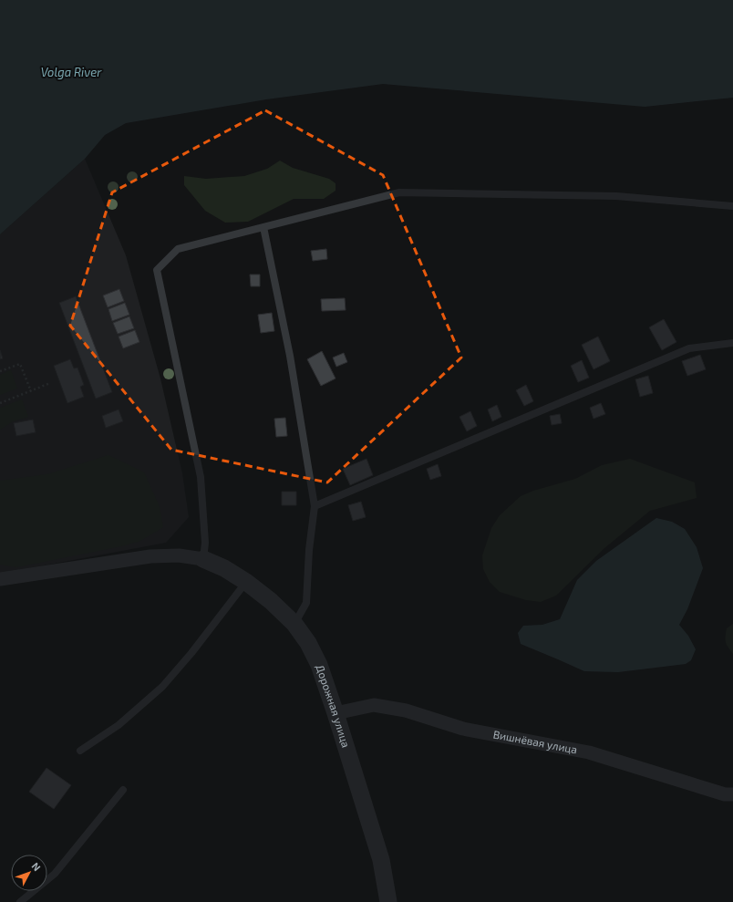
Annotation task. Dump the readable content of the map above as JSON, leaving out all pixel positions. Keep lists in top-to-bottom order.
{
  "streets": {
    "street": ["Дорожная улица", "Вишнёвая улица"]
  },
  "crossings": [
    ["Дорожная улица", "Вишнёвая улица"]
  ],
  "water": ["Volga River"],
  "north": "top right"
}
